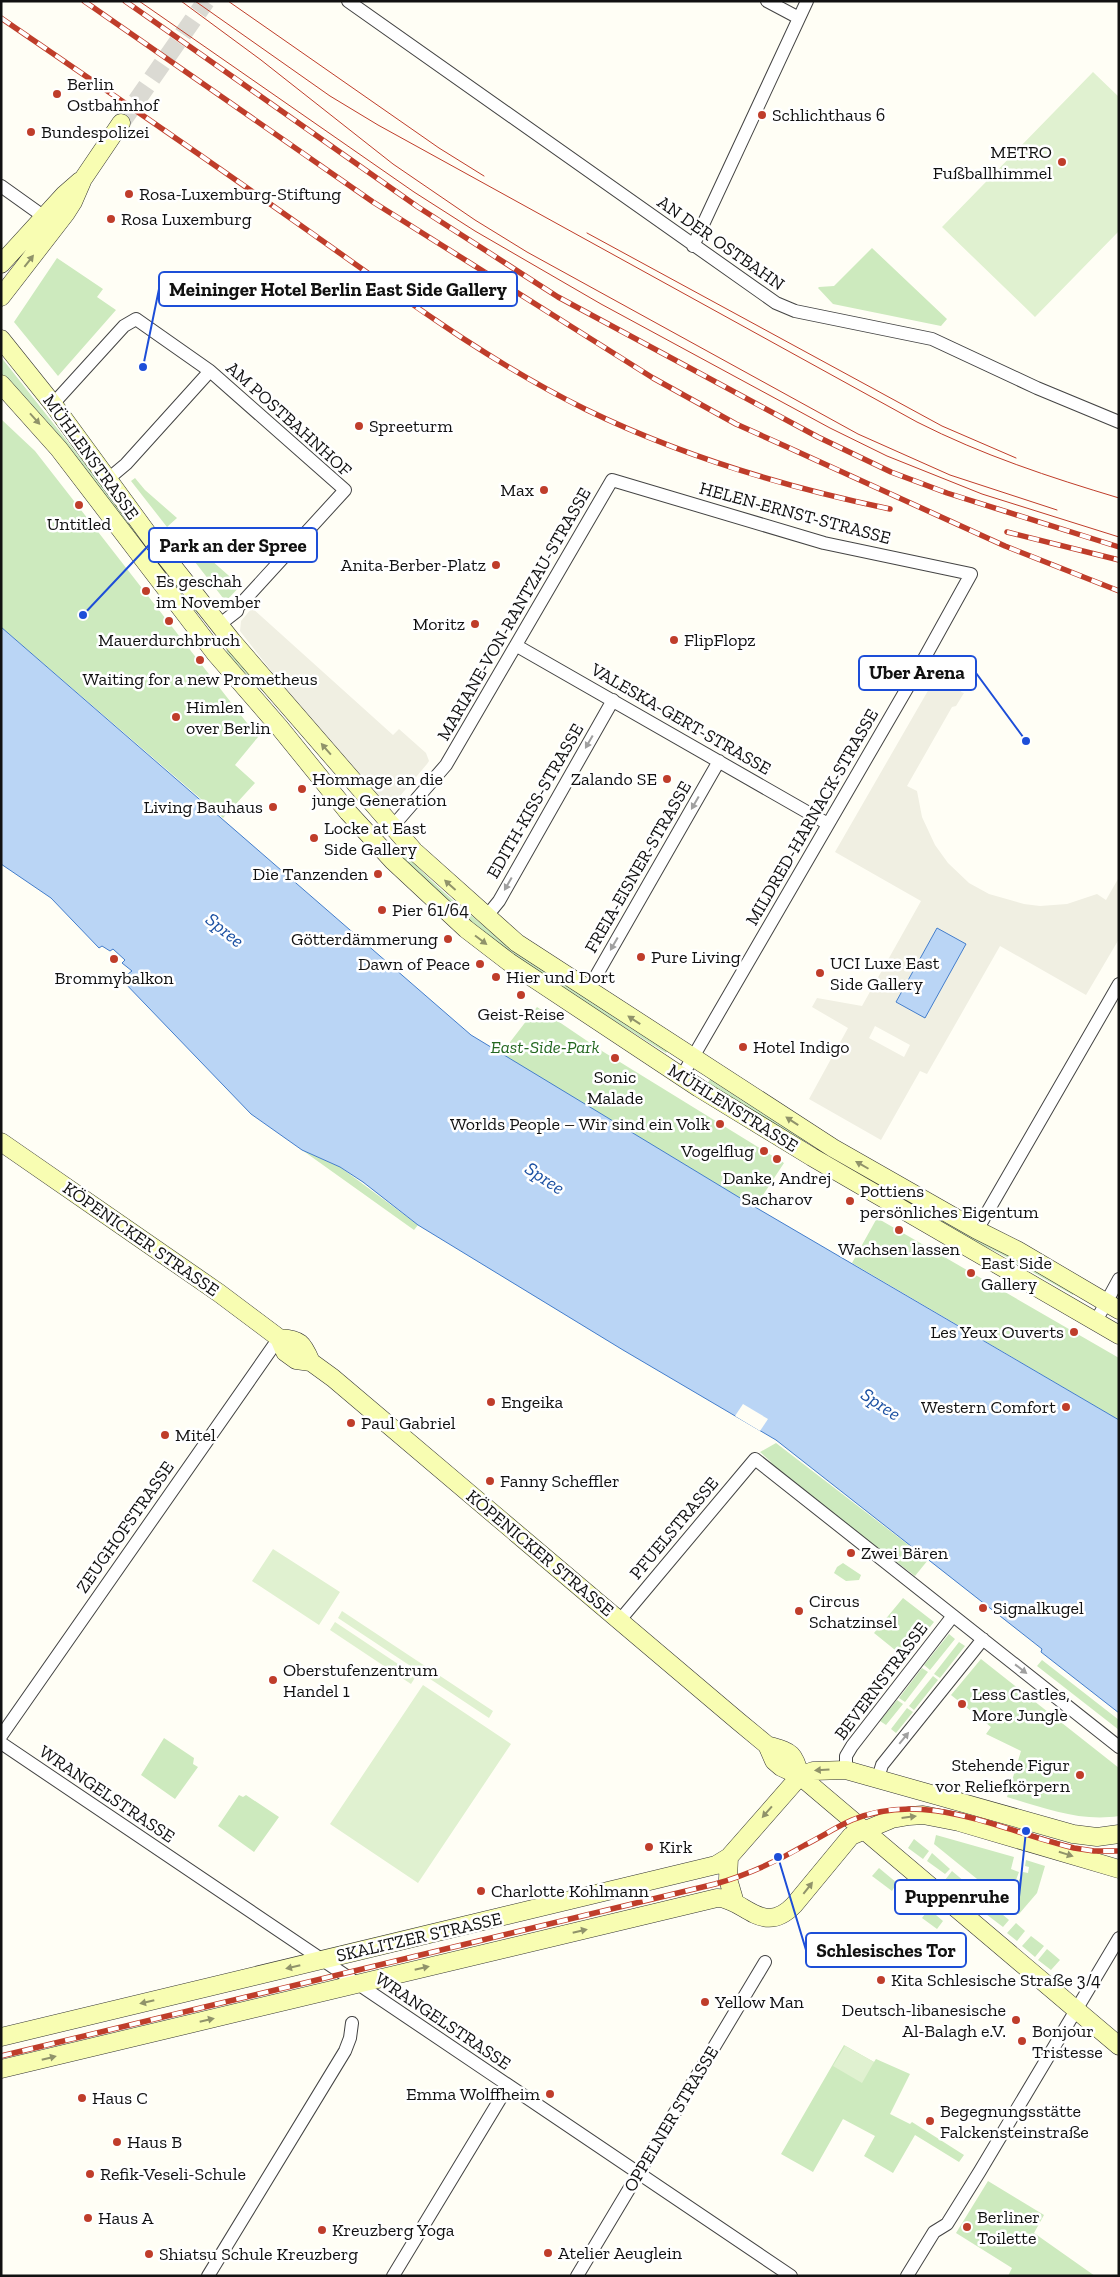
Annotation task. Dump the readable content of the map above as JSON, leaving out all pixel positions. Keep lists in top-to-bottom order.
{
  "streets": {
    "main road": ["MÜHLENSTRASSE", "KÖPENICKER STRASSE", "SKALITZER STRASSE"],
    "street": [
      "AN DER OSTBAHN",
      "AM POSTBAHNHOF",
      "HELEN-ERNST-STRASSE",
      "MARIANE-VON-RANTZAU-STRASSE",
      "VALESKA-GERT-STRASSE",
      "EDITH-KISS-STRASSE",
      "MILDRED-HARNACK-STRASSE",
      "FREIA-EISNER-STRASSE",
      "ZEUGHOFSTRASSE",
      "PFUELSTRASSE",
      "BEVERNSTRASSE",
      "WRANGELSTRASSE",
      "OPPELNER STRASSE"
    ]
  },
  "crossings": [
    ["AM POSTBAHNHOF", "MÜHLENSTRASSE"],
    ["MÜHLENSTRASSE", "MARIANE-VON-RANTZAU-STRASSE"],
    ["MÜHLENSTRASSE", "EDITH-KISS-STRASSE"],
    ["MÜHLENSTRASSE", "MILDRED-HARNACK-STRASSE"],
    ["MÜHLENSTRASSE", "FREIA-EISNER-STRASSE"],
    ["HELEN-ERNST-STRASSE", "MARIANE-VON-RANTZAU-STRASSE"],
    ["HELEN-ERNST-STRASSE", "MILDRED-HARNACK-STRASSE"],
    ["MARIANE-VON-RANTZAU-STRASSE", "VALESKA-GERT-STRASSE"],
    ["VALESKA-GERT-STRASSE", "EDITH-KISS-STRASSE"],
    ["VALESKA-GERT-STRASSE", "MILDRED-HARNACK-STRASSE"],
    ["VALESKA-GERT-STRASSE", "FREIA-EISNER-STRASSE"],
    ["KÖPENICKER STRASSE", "ZEUGHOFSTRASSE"],
    ["KÖPENICKER STRASSE", "PFUELSTRASSE"],
    ["KÖPENICKER STRASSE", "SKALITZER STRASSE"],
    ["PFUELSTRASSE", "BEVERNSTRASSE"],
    ["WRANGELSTRASSE", "SKALITZER STRASSE"],
    ["WRANGELSTRASSE", "OPPELNER STRASSE"]
  ],
  "one_way": ["EDITH-KISS-STRASSE", "FREIA-EISNER-STRASSE"],
  "water": ["Spree"],
  "parks": ["East-Side-Park"],
  "places": [
    "Berlin Ostbahnhof",
    "Schlichthaus 6",
    "Bundespolizei",
    "METRO Fußballhimmel",
    "Rosa-Luxemburg-Stiftung",
    "Rosa Luxemburg",
    "Meininger Hotel Berlin East Side Gallery",
    "Spreeturm",
    "Max",
    "Untitled",
    "Anita-Berber-Platz",
    "Es geschah im November",
    "Park an der Spree",
    "Mauerdurchbruch",
    "Moritz",
    "FlipFlopz",
    "Waiting for a new Prometheus",
    "Himlen over Berlin",
    "Uber Arena",
    "Zalando SE",
    "Hommage an die junge Generation",
    "Living Bauhaus",
    "Locke at East Side Gallery",
    "Die Tanzenden",
    "Pier 61/64",
    "Götterdämmerung",
    "Pure Living",
    "Brommybalkon",
    "Dawn of Peace",
    "UCI Luxe East Side Gallery",
    "Hier und Dort",
    "Geist-Reise",
    "Hotel Indigo",
    "Sonic Malade",
    "Worlds People – Wir sind ein Volk",
    "Vogelflug",
    "Danke, Andrej Sacharov",
    "Pottiens persönliches Eigentum",
    "Wachsen lassen",
    "East Side Gallery",
    "Les Yeux Ouverts",
    "Engeika",
    "Western Comfort",
    "Paul Gabriel",
    "Mitel",
    "Fanny Scheffler",
    "Zwei Bären",
    "Signalkugel",
    "Circus Schatzinsel",
    "Oberstufenzentrum Handel 1",
    "Less Castles, More Jungle",
    "Stehende Figur vor Reliefkörpern",
    "Puppenruhe",
    "Kirk",
    "Schlesisches Tor",
    "Charlotte Kohlmann",
    "Kita Schlesische Straße 3/4",
    "Yellow Man",
    "Deutsch-libanesische Al-Balagh e.V.",
    "Bonjour Tristesse",
    "Emma Wolffheim",
    "Haus C",
    "Begegnungsstätte Falckensteinstraße",
    "Haus B",
    "Refik-Veseli-Schule",
    "Haus A",
    "Berliner Toilette",
    "Kreuzberg Yoga",
    "Atelier Aeuglein",
    "Shiatsu Schule Kreuzberg"
  ]
}
